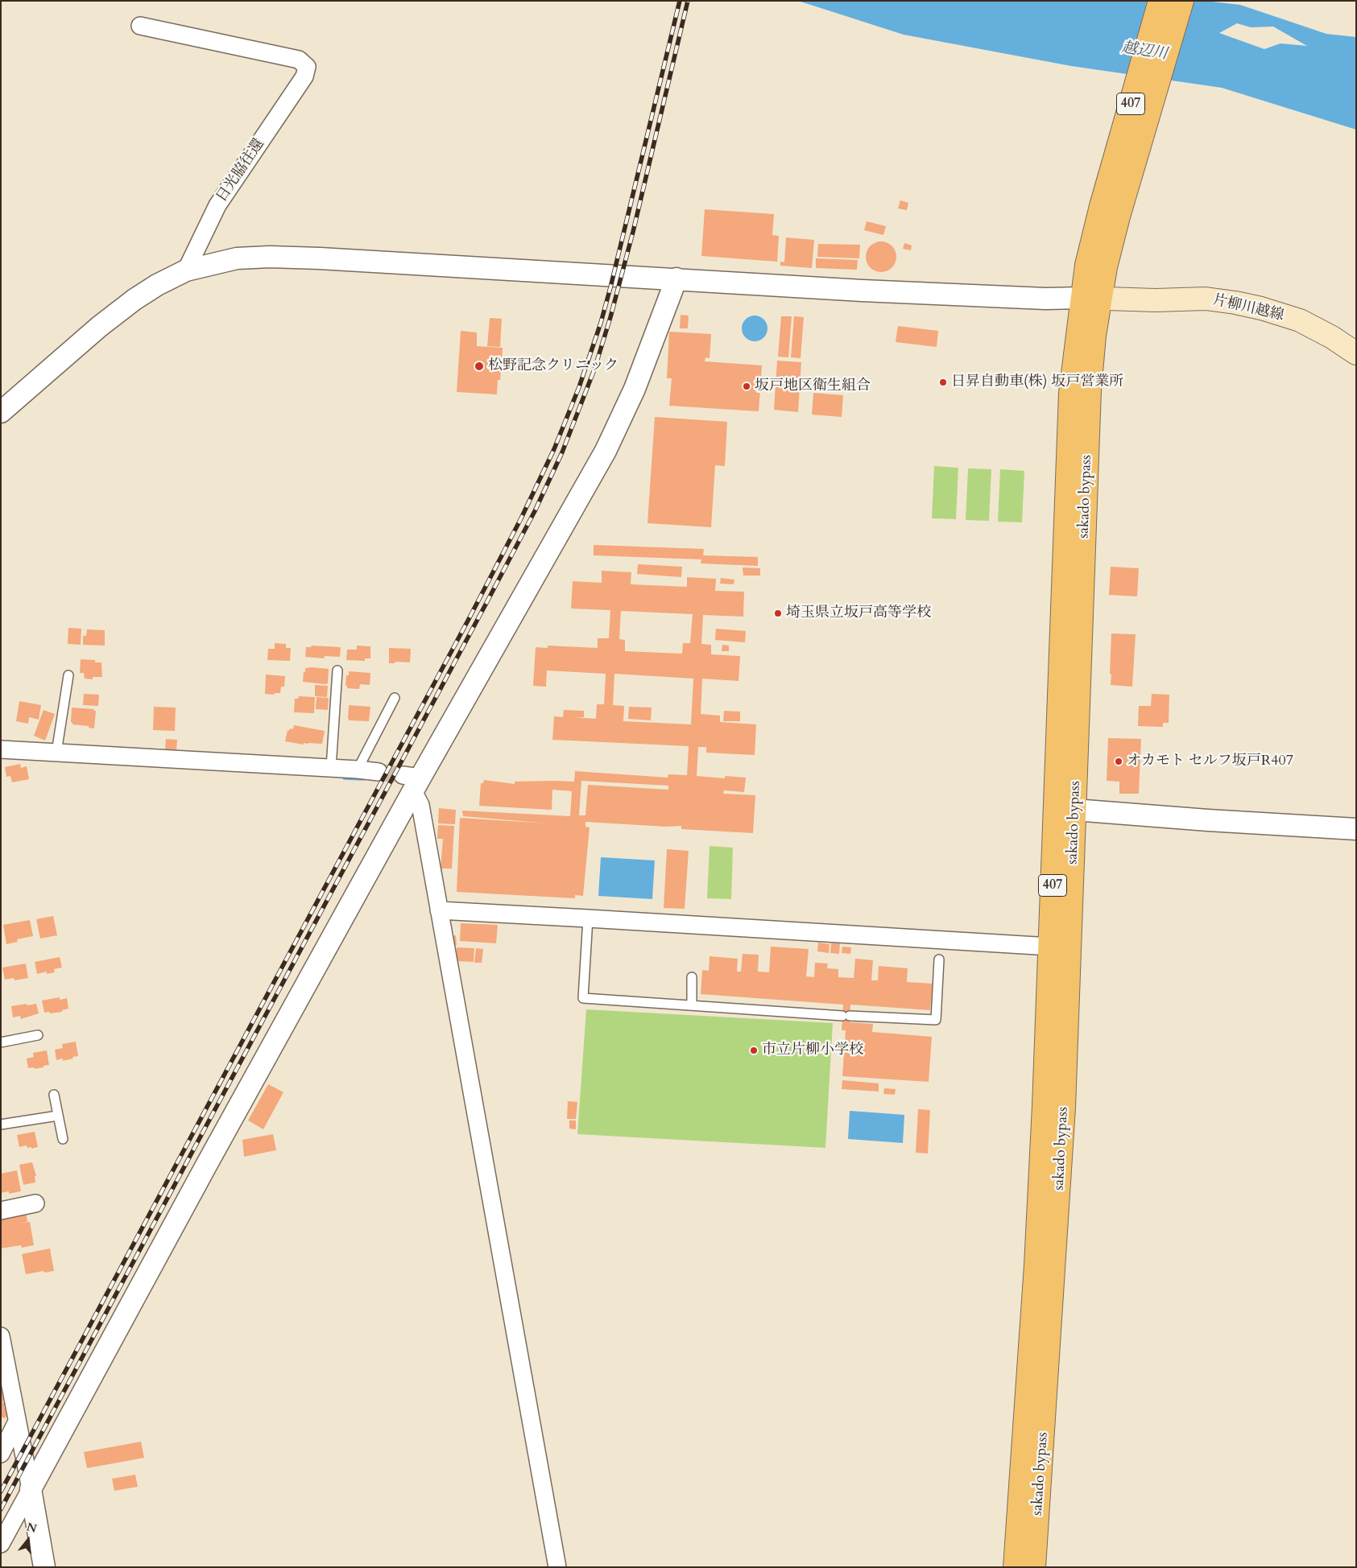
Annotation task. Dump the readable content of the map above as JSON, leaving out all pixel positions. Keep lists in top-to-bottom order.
{
  "streets": {
    "highway": ["407", "sakado bypass"],
    "main road": ["片柳川越線"],
    "street": ["日光脇往還"]
  },
  "crossings": [
    ["片柳川越線", "sakado bypass"]
  ],
  "water": ["越辺川"],
  "places": [
    "松野記念クリニック",
    "日昇自動車(株) 坂戸営業所",
    "坂戸地区衛生組合",
    "埼玉県立坂戸高等学校",
    "オカモト セルフ坂戸R407",
    "市立片柳小学校"
  ],
  "north": "top"
}
